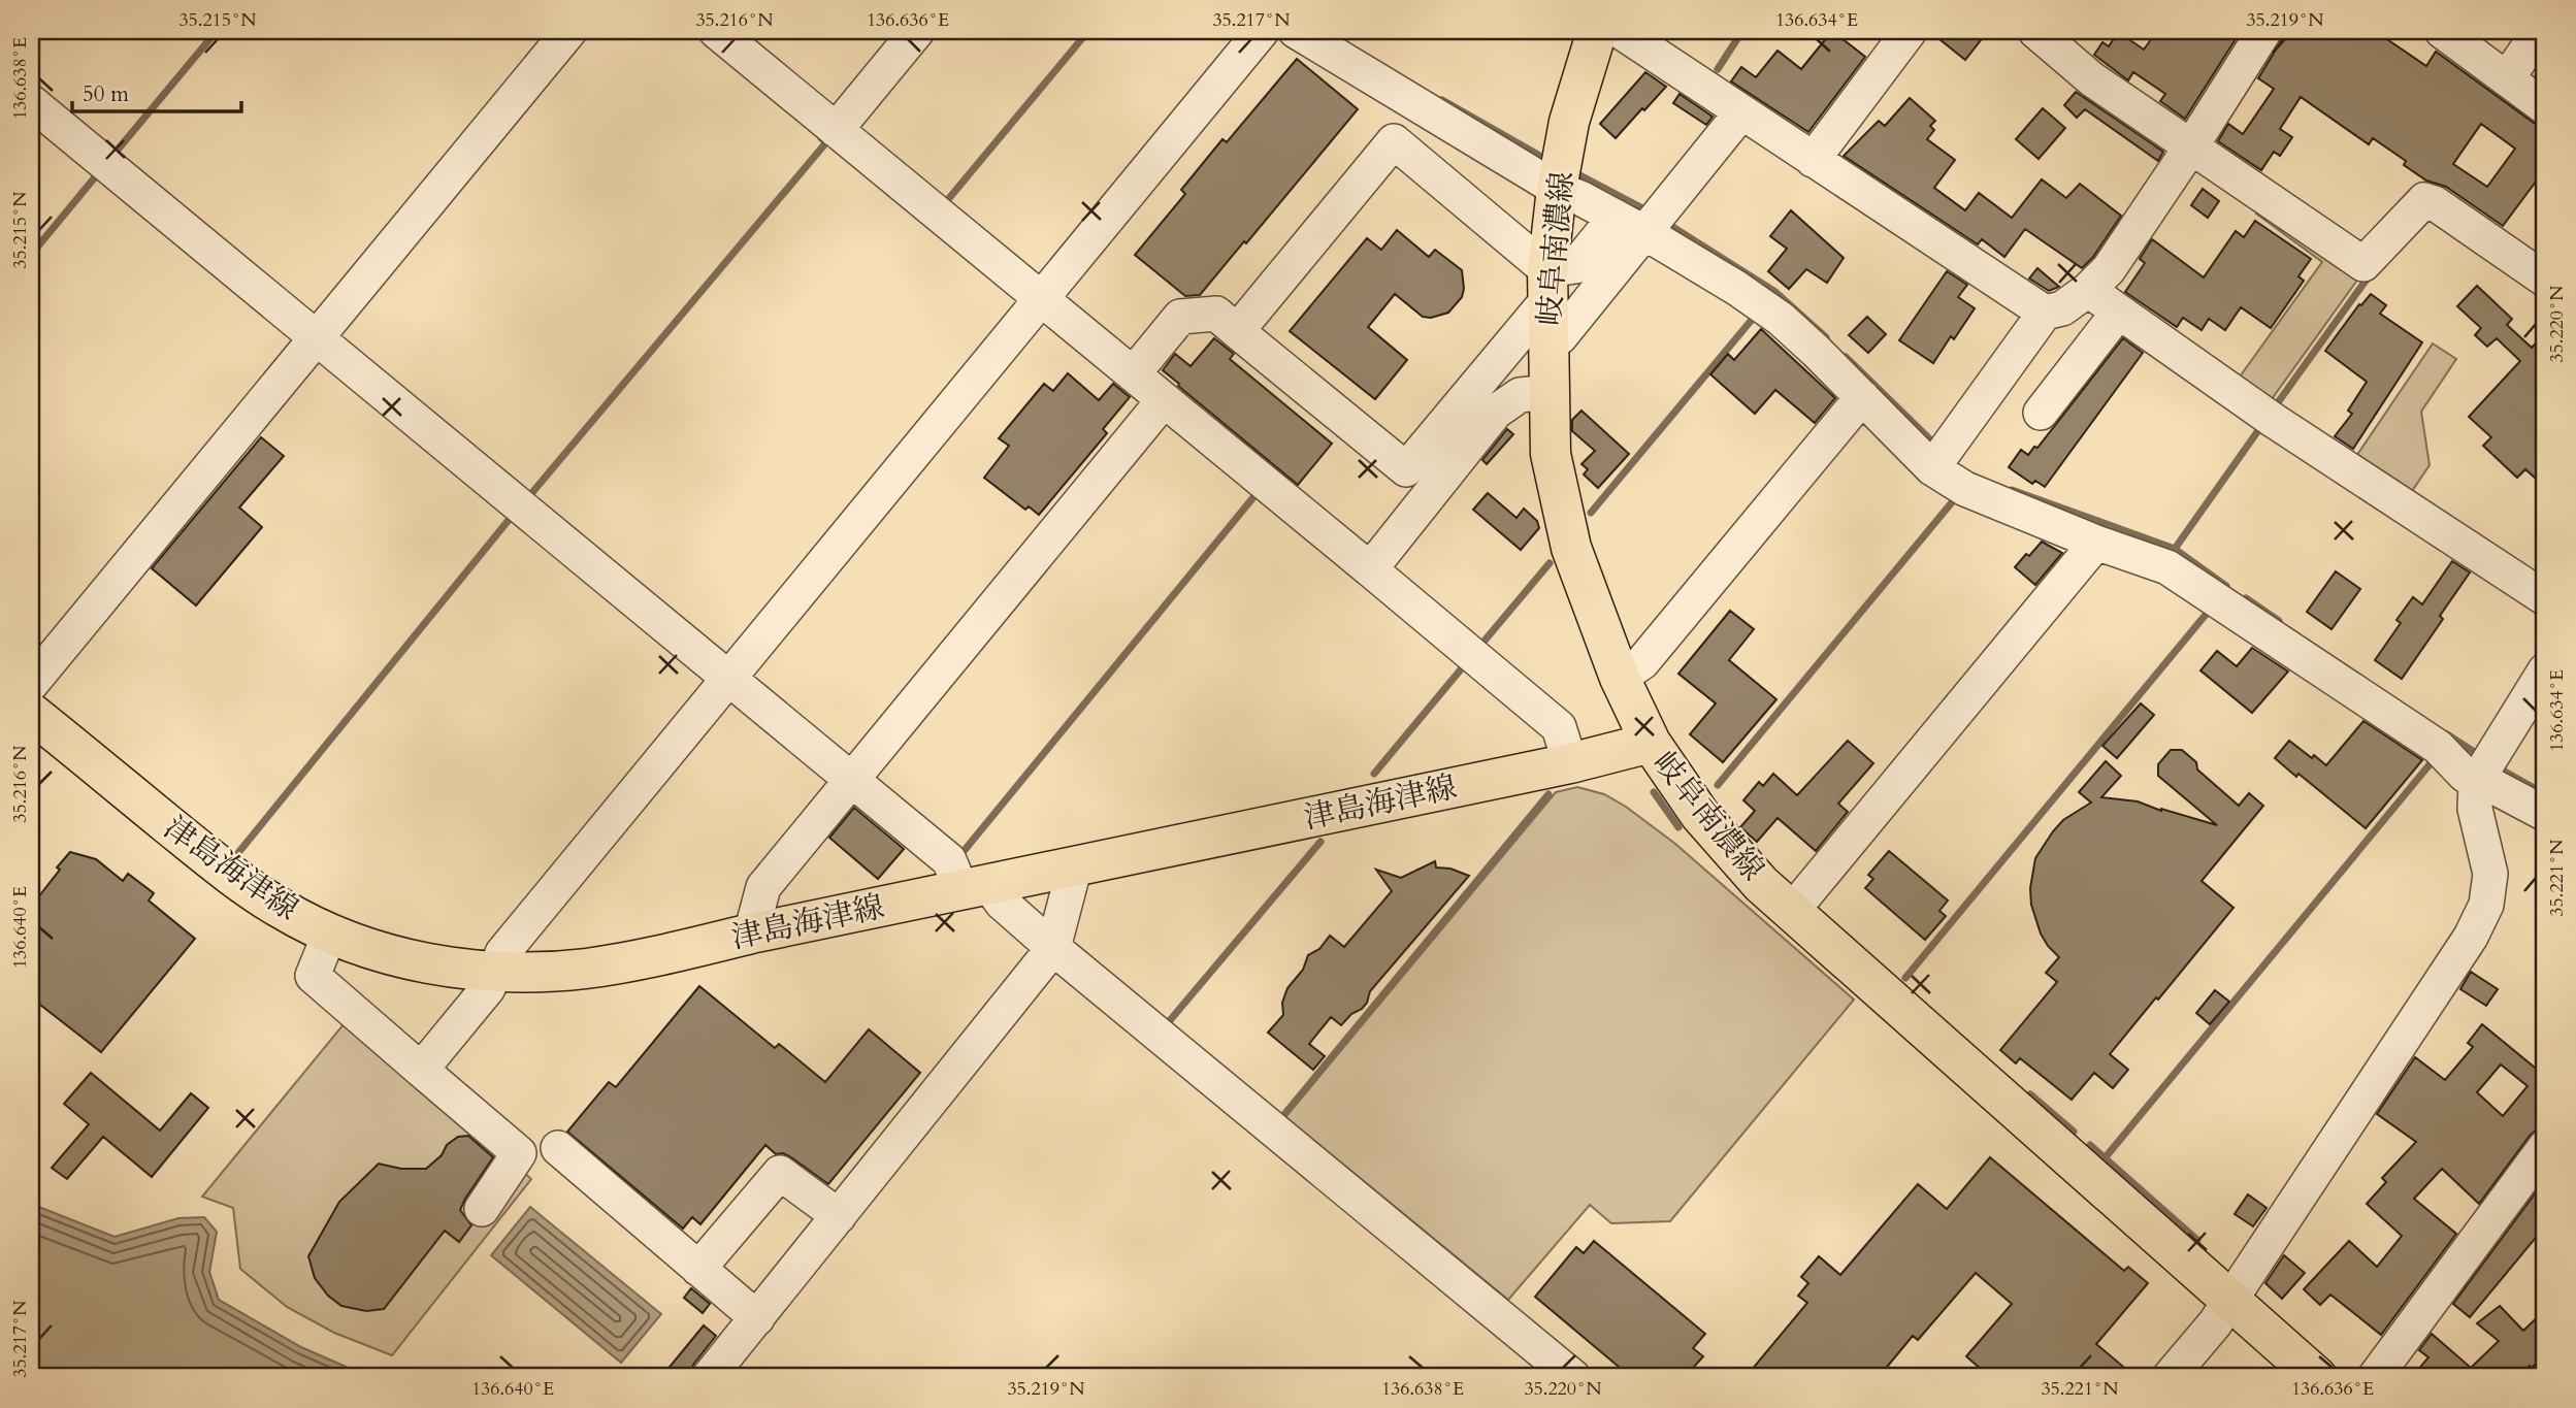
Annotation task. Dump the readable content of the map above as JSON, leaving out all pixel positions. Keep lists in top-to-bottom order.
{
  "streets": {
    "main road": ["岐阜南濃線", "津島海津線"]
  },
  "crossings": [
    ["岐阜南濃線", "津島海津線"]
  ],
  "scale_bar": "50 m",
  "coordinates": [
    "35.215°N",
    "35.216°N",
    "136.636°E",
    "35.217°N",
    "136.634°E",
    "35.219°N",
    "136.638°E",
    "35.220°N",
    "35.221°N",
    "136.640°E"
  ]
}
